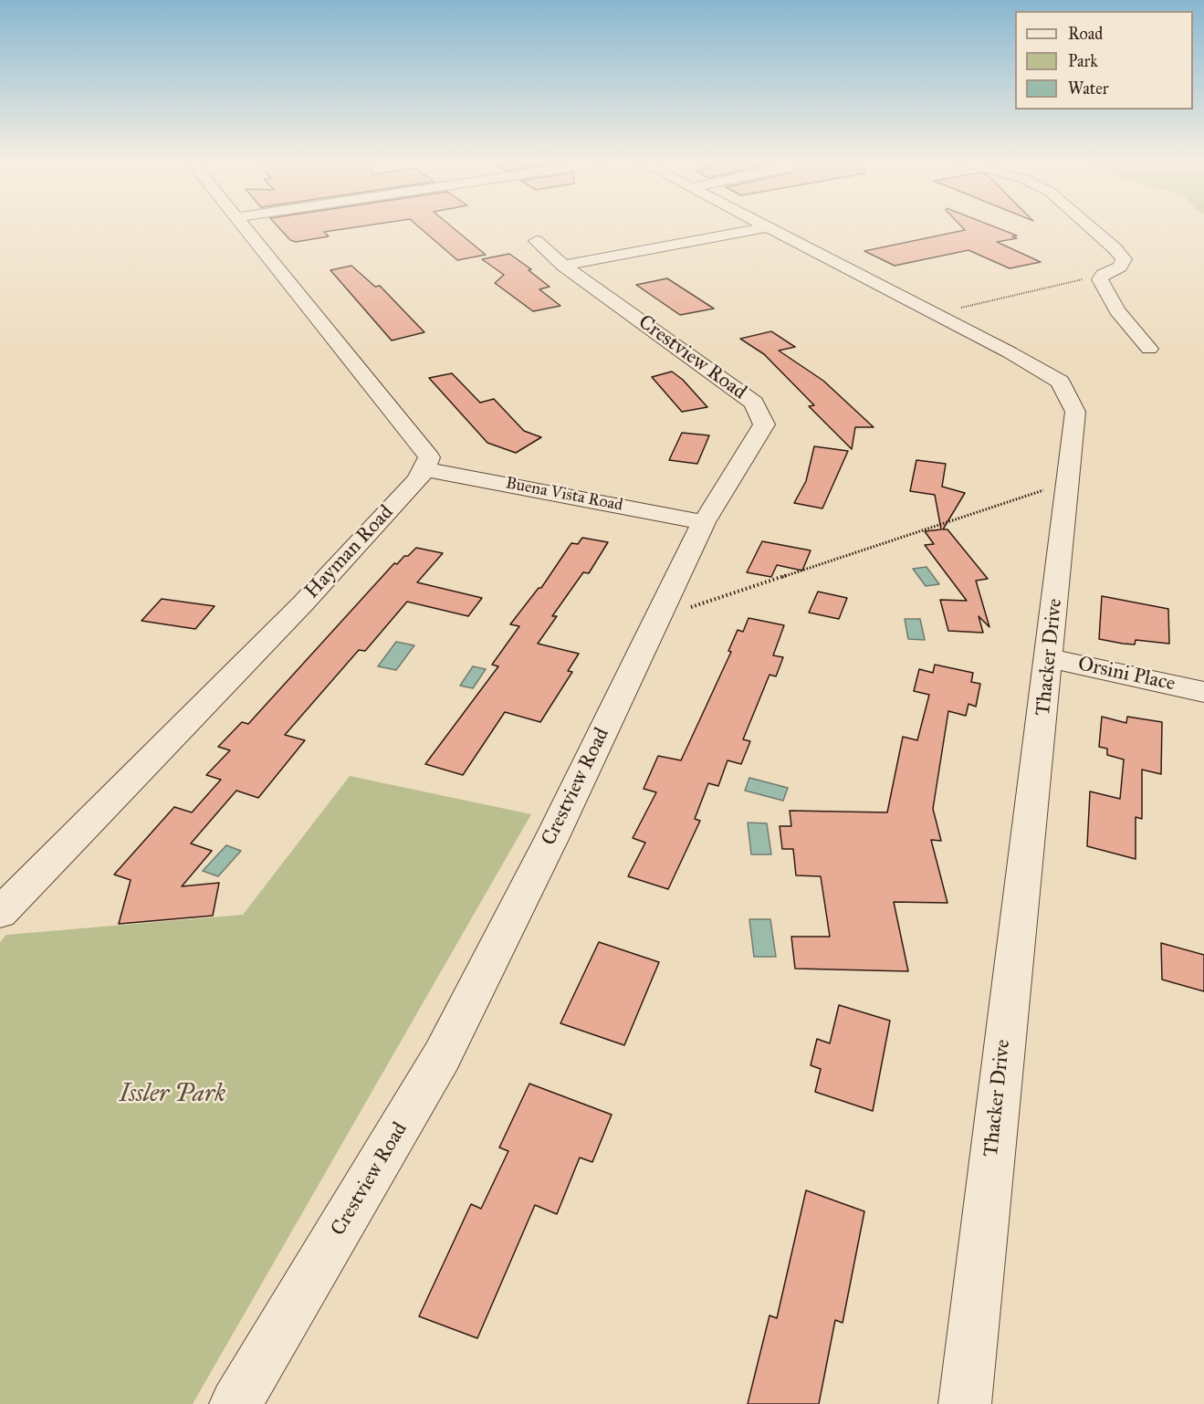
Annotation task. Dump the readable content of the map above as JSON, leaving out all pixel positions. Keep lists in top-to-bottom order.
{
  "streets": {
    "street": [
      "Crestview Road",
      "Buena Vista Road",
      "Hayman Road",
      "Thacker Drive",
      "Orsini Place"
    ]
  },
  "crossings": [
    ["Crestview Road", "Buena Vista Road"],
    ["Buena Vista Road", "Hayman Road"],
    ["Thacker Drive", "Orsini Place"]
  ],
  "parks": ["Issler Park"],
  "legend": ["Road", "Park", "Water"]
}
